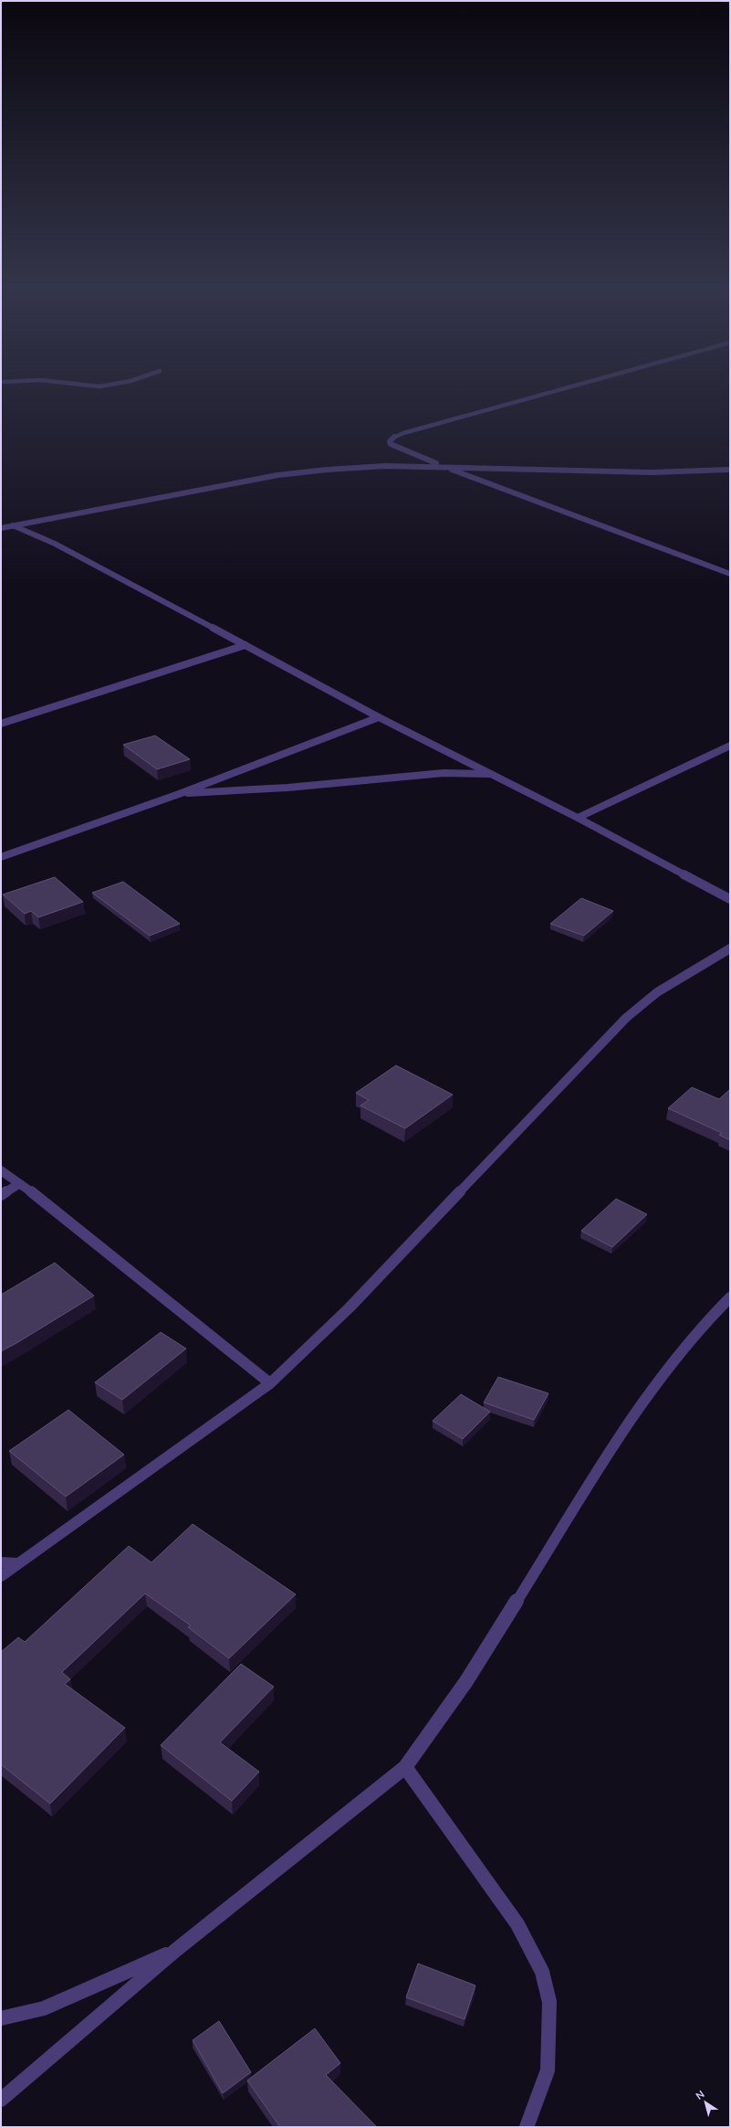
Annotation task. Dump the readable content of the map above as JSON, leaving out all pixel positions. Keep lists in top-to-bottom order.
{
  "north": "top left"
}
